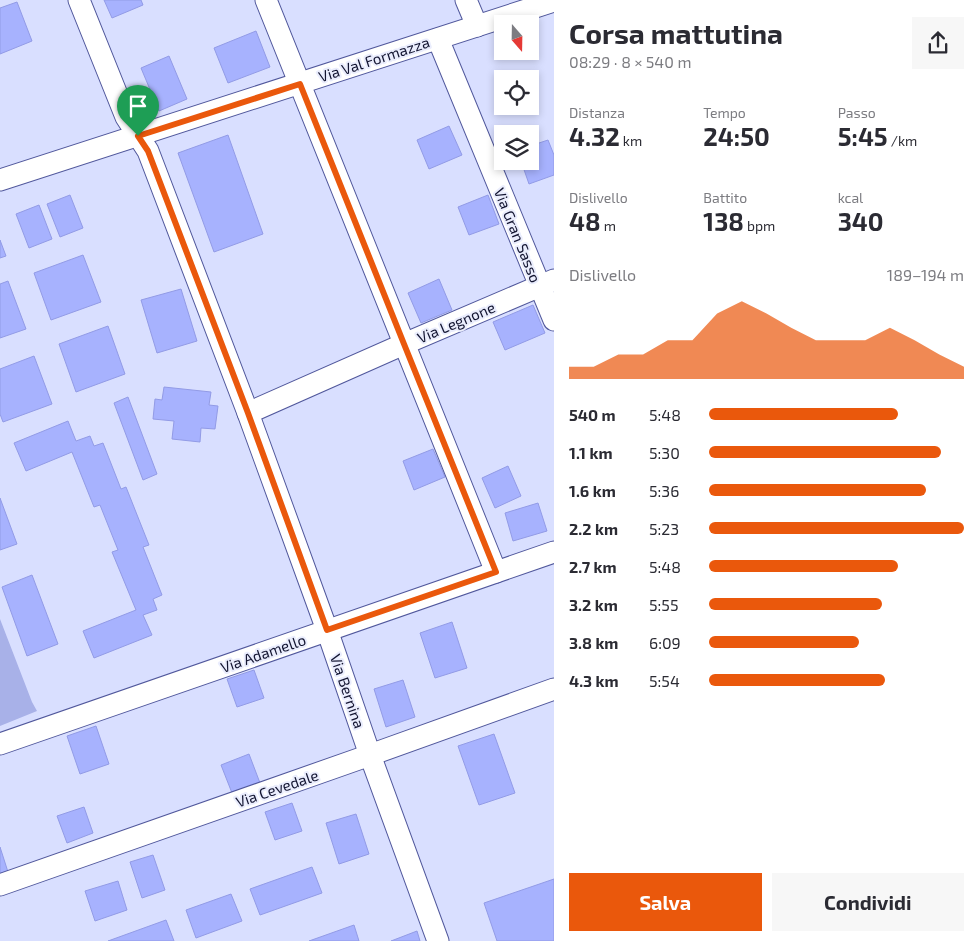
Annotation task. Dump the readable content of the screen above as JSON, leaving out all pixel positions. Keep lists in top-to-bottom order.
{
  "streets": {
    "street": [
      "Via Val Formazza",
      "Via Gran Sasso",
      "Via Legnone",
      "Via Adamello",
      "Via Bernina",
      "Via Cevedale"
    ]
  },
  "crossings": [
    ["Via Val Formazza", "Via Gran Sasso"],
    ["Via Val Formazza", "Via Bernina"],
    ["Via Gran Sasso", "Via Legnone"],
    ["Via Legnone", "Via Bernina"],
    ["Via Adamello", "Via Bernina"],
    ["Via Bernina", "Via Cevedale"]
  ],
  "north": "bottom",
  "page": {
    "heading": ["Corsa mattutina", "08:29 · 8 × 540 m"],
    "stats": [
      ["Distanza", "4.32 km"],
      ["Tempo", "24:50"],
      ["Passo", "5:45 /km"],
      ["Dislivello", "48 m"],
      ["Battito", "138 bpm"],
      ["kcal", "340"]
    ],
    "chart": ["Dislivello", "189–194 m"],
    "list": [
      {
        "name": "540 m",
        "note": "5:48"
      },
      {
        "name": "1.1 km",
        "note": "5:30"
      },
      {
        "name": "1.6 km",
        "note": "5:36"
      },
      {
        "name": "2.2 km",
        "note": "5:23"
      },
      {
        "name": "2.7 km",
        "note": "5:48"
      },
      {
        "name": "3.2 km",
        "note": "5:55"
      },
      {
        "name": "3.8 km",
        "note": "6:09"
      },
      {
        "name": "4.3 km",
        "note": "5:54"
      }
    ],
    "buttons": ["Salva", "Condividi"]
  }
}
